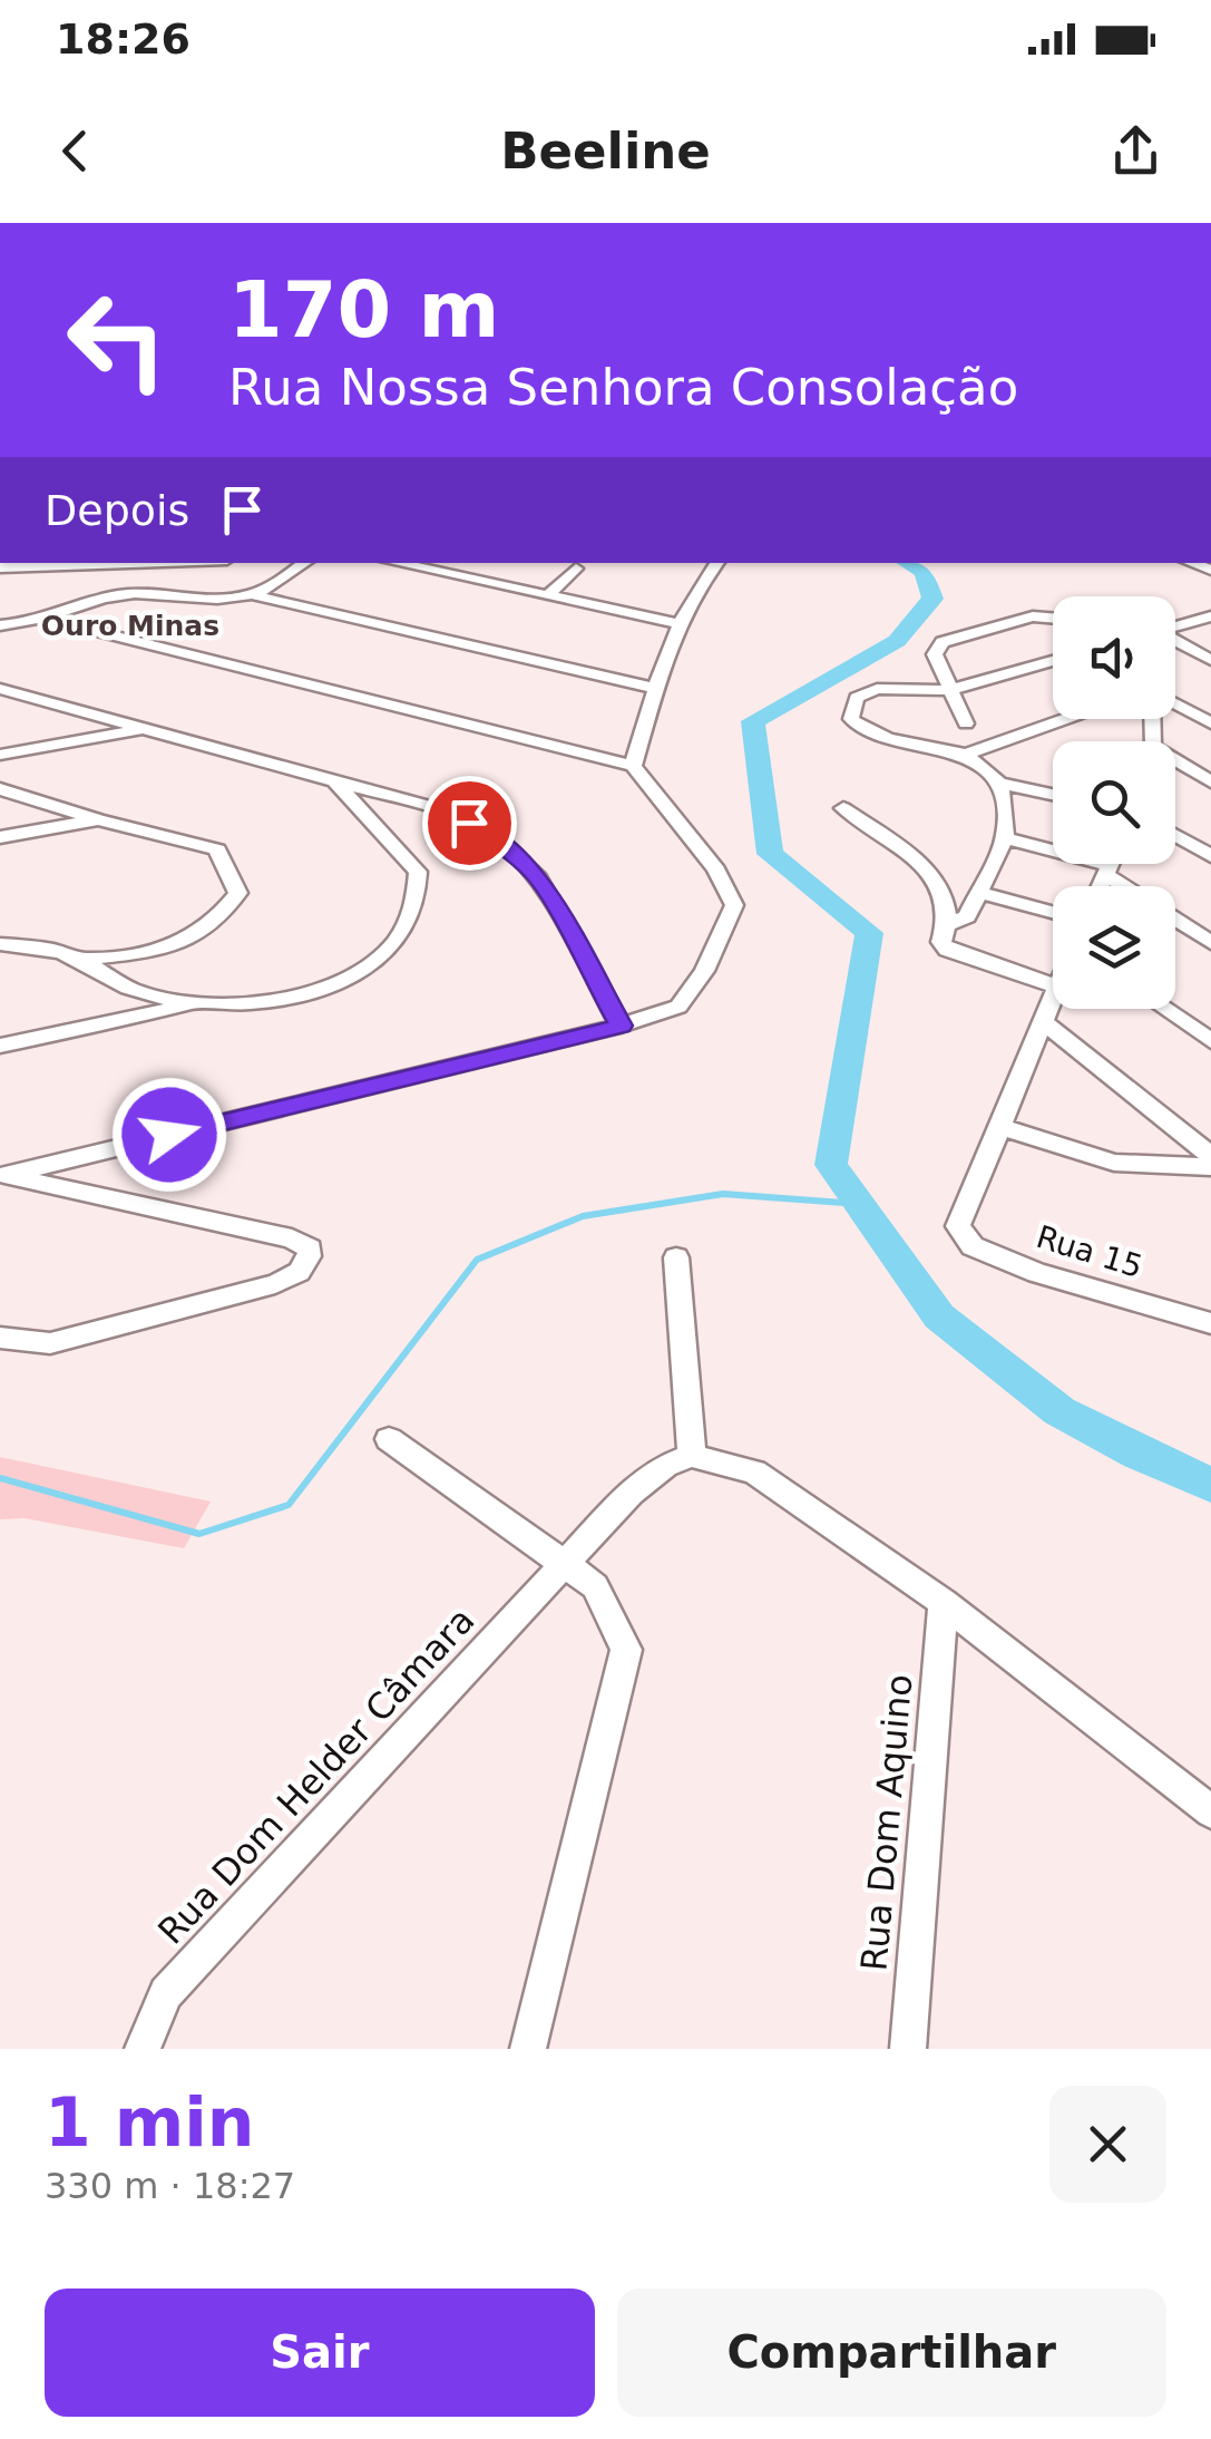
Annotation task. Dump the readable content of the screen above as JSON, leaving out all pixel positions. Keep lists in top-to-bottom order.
{
  "streets": {
    "street": ["Rua 15", "Rua Dom Helder Câmara", "Rua Dom Aquino"]
  },
  "districts": ["Ouro Minas"],
  "page": {
    "status": "18:26",
    "header": "Beeline",
    "turn": ["170 m", "Rua Nossa Senhora Consolação"],
    "then": "Depois",
    "heading": ["1 min", "330 m · 18:27"],
    "buttons": ["Sair", "Compartilhar"]
  }
}
